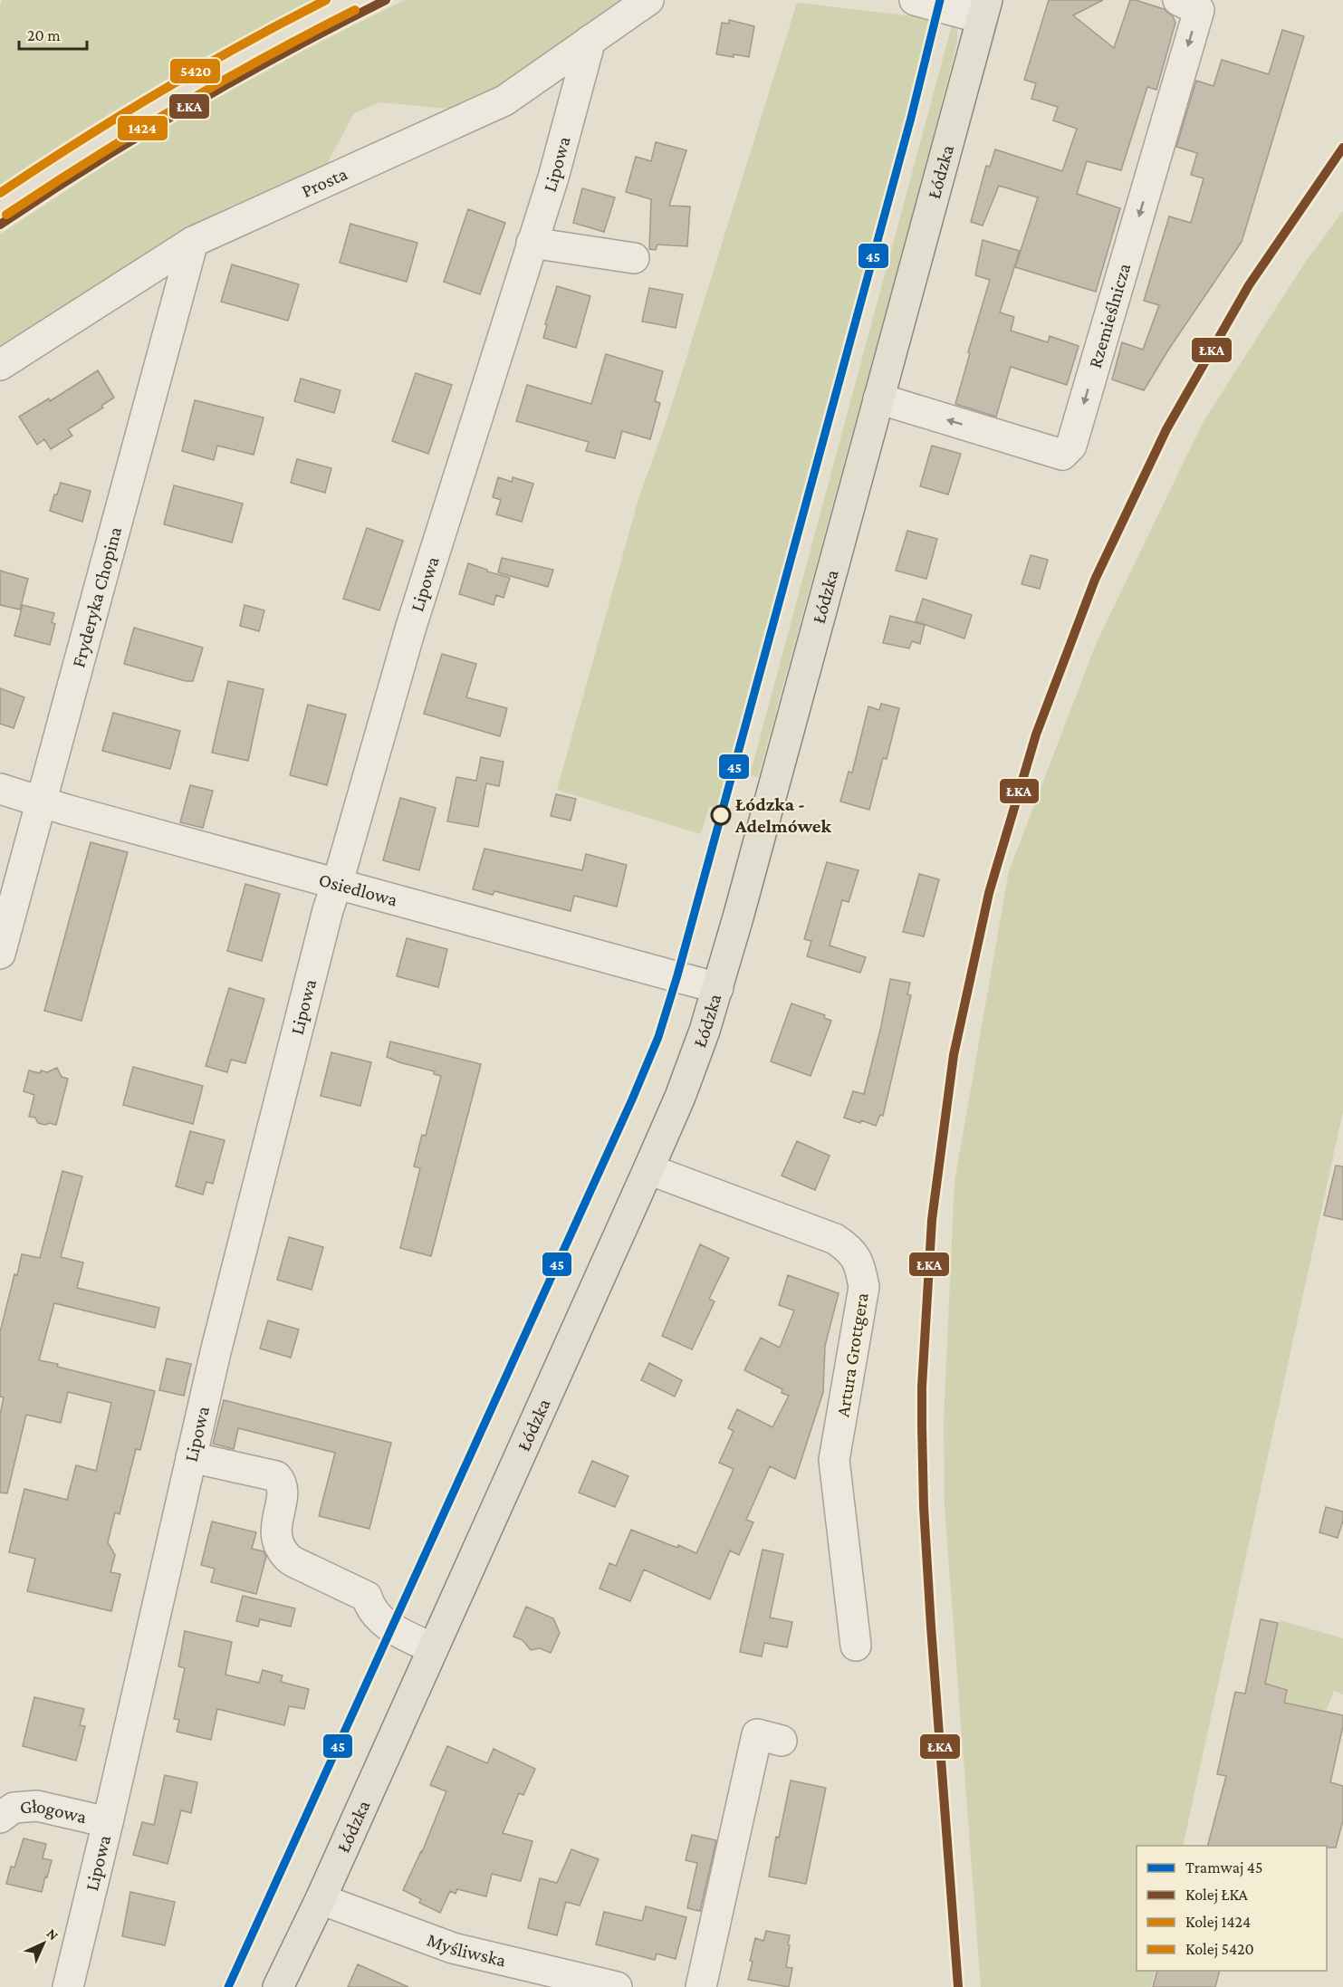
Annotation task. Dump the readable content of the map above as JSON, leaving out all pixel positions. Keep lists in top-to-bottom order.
{
  "streets": {
    "main road": ["Łódzka"],
    "street": [
      "Lipowa",
      "Prosta",
      "Rzemieślnicza",
      "Fryderyka Chopina",
      "Osiedlowa",
      "Artura Grottgera",
      "Głogowa",
      "Myśliwska"
    ]
  },
  "crossings": [
    ["Lipowa", "Prosta"],
    ["Lipowa", "Osiedlowa"],
    ["Lipowa", "Głogowa"],
    ["Łódzka", "Rzemieślnicza"],
    ["Łódzka", "Osiedlowa"],
    ["Łódzka", "Artura Grottgera"],
    ["Łódzka", "Myśliwska"],
    ["Prosta", "Fryderyka Chopina"],
    ["Fryderyka Chopina", "Osiedlowa"]
  ],
  "places": ["Łódzka - Adelmówek"],
  "lines": [
    "tram line 45",
    "rail line ŁKA",
    "rail line 5420",
    "rail line 1424"
  ],
  "legend": [
    "Tramwaj 45",
    "Kolej ŁKA",
    "Kolej 1424",
    "Kolej 5420"
  ],
  "scale_bar": "20 m",
  "north": "top right"
}
